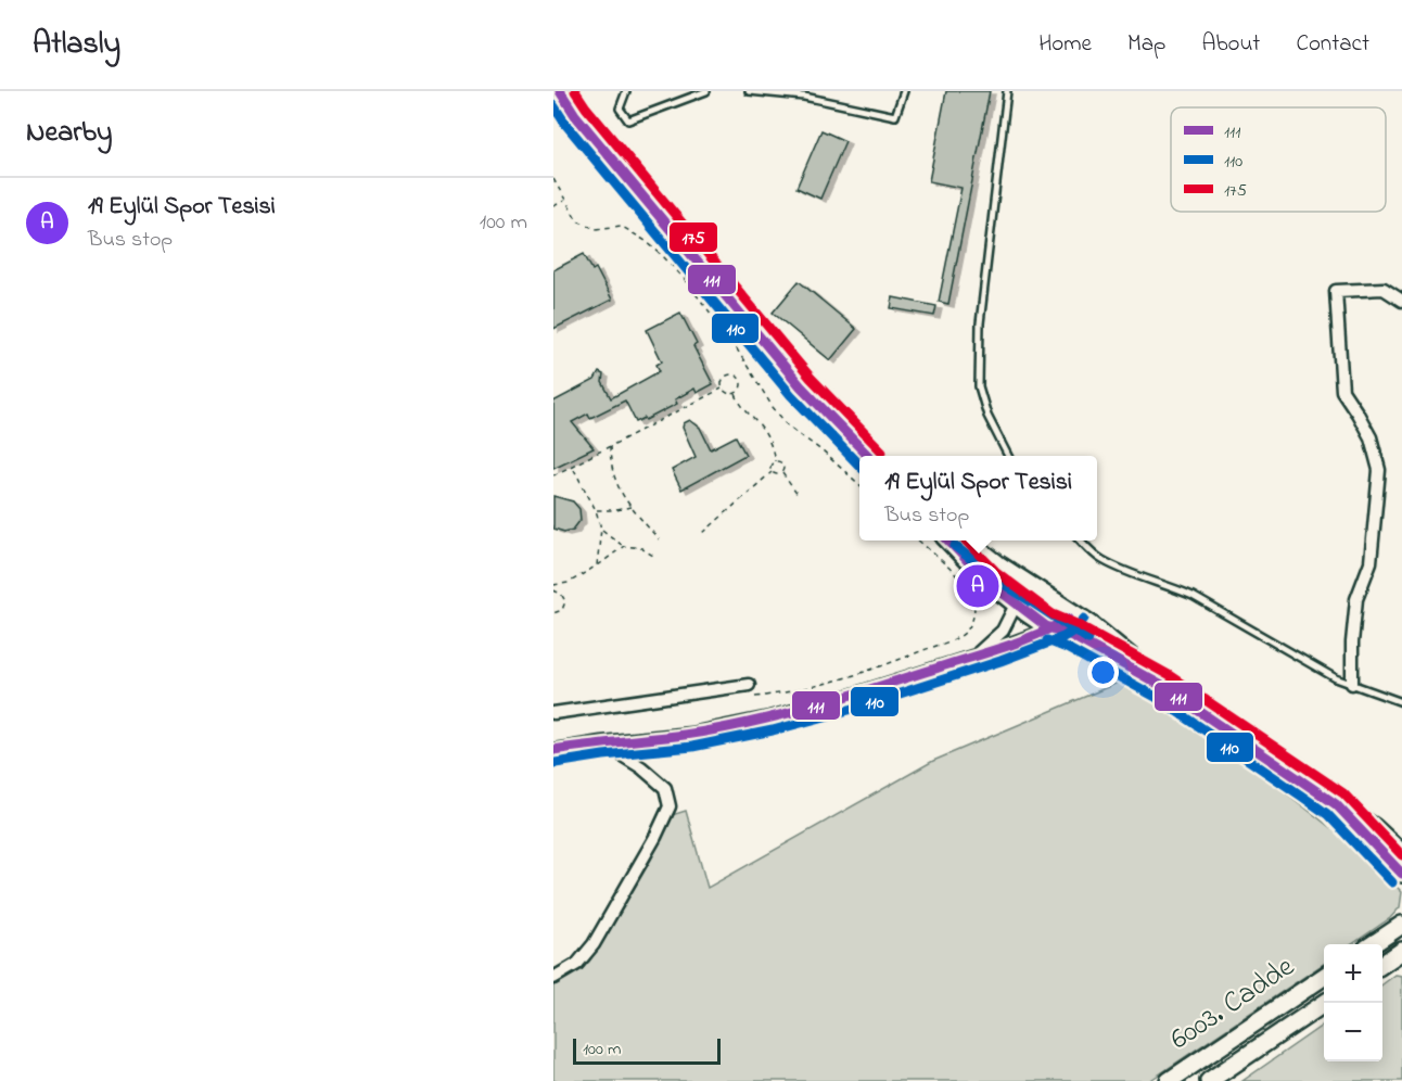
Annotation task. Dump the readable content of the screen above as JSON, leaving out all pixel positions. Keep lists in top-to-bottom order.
{
  "streets": {
    "main road": ["6003. Cadde"]
  },
  "lines": ["transit line 111", "transit line 175", "transit line 110"],
  "legend": ["111", "110", "175"],
  "scale_bar": "100 m",
  "page": {
    "header": "Atlasly",
    "nav": [
      "Home",
      "Map",
      "About",
      "Contact"
    ],
    "heading": "Nearby",
    "list": [
      {
        "mark": "A",
        "name": "19 Eylül Spor Tesisi",
        "note": "Bus stop",
        "value": "100 m"
      }
    ],
    "popup": ["19 Eylül Spor Tesisi", "Bus stop"],
    "pins": "A",
    "map_buttons": ["+", "−"],
    "scale": "100 m"
  }
}
